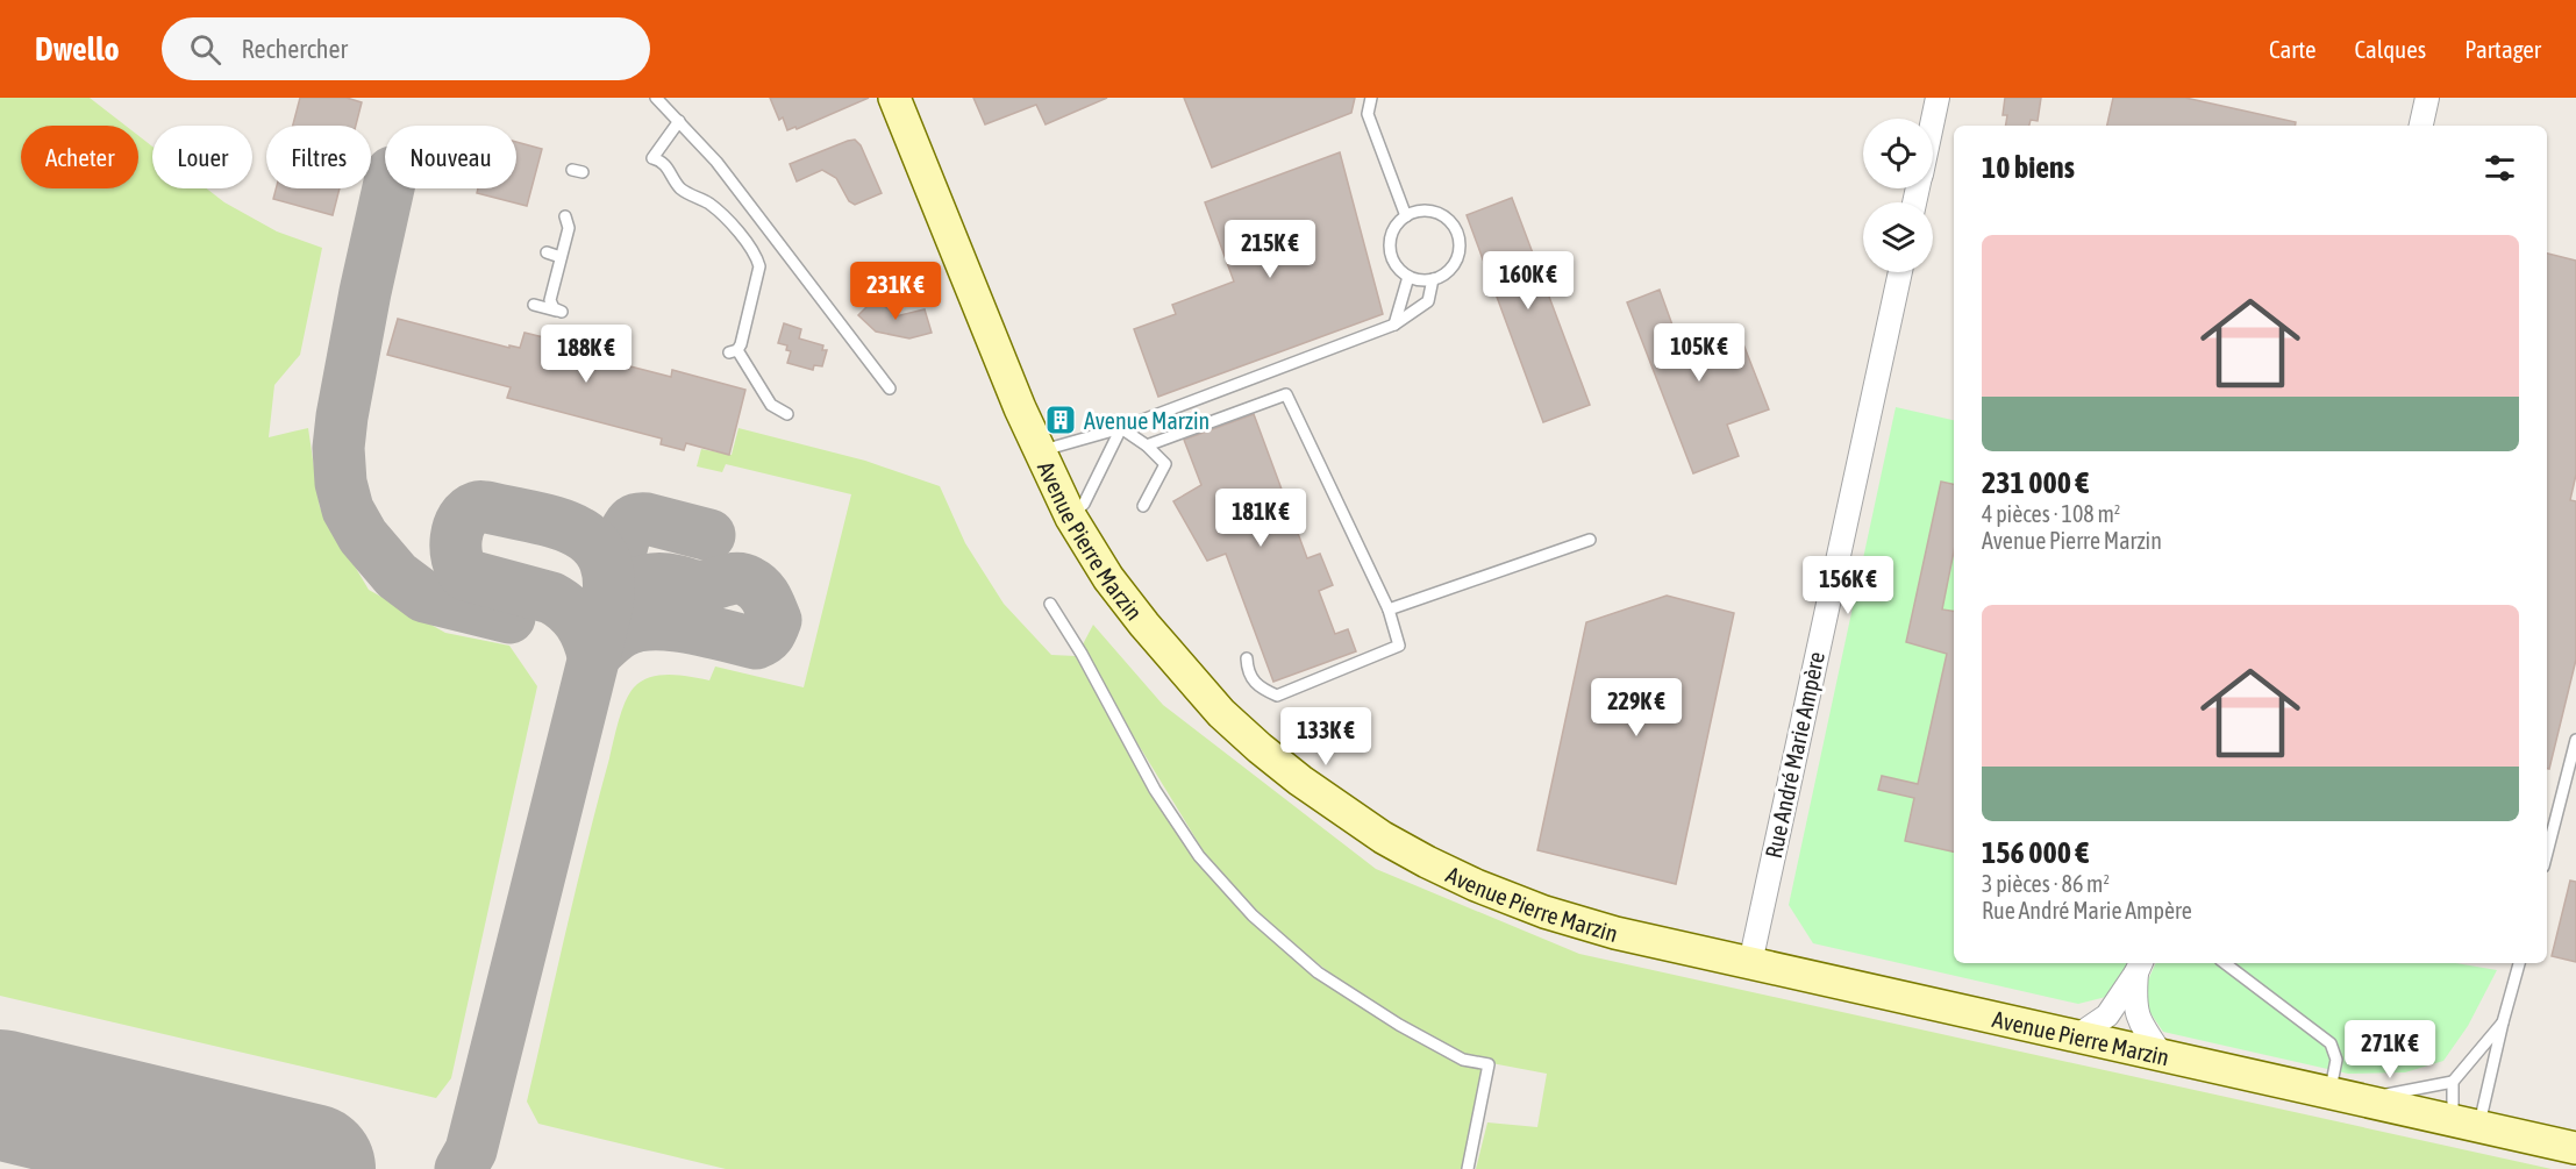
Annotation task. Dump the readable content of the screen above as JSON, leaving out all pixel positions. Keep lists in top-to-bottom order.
{
  "streets": {
    "main road": ["Avenue Pierre Marzin"],
    "street": ["Rue André Marie Ampère"]
  },
  "crossings": [
    ["Avenue Pierre Marzin", "Rue André Marie Ampère"]
  ],
  "places": {
    "building": ["Avenue Marzin"]
  },
  "page": {
    "header": "Dwello",
    "search": "Rechercher",
    "nav": ["Carte", "Calques", "Partager"],
    "chip": [
      "Acheter",
      "Louer",
      "Filtres",
      "Nouveau"
    ],
    "heading": "10 biens",
    "list": [
      {
        "name": "231 000 €",
        "note": "4 pièces · 108 m² · Avenue Pierre Marzin"
      },
      {
        "name": "156 000 €",
        "note": "3 pièces · 86 m² · Rue André Marie Ampère"
      }
    ],
    "price": [
      "215K €",
      "160K €",
      "231K €",
      "105K €",
      "188K €",
      "181K €",
      "156K €",
      "229K €",
      "133K €",
      "271K €"
    ]
  }
}
